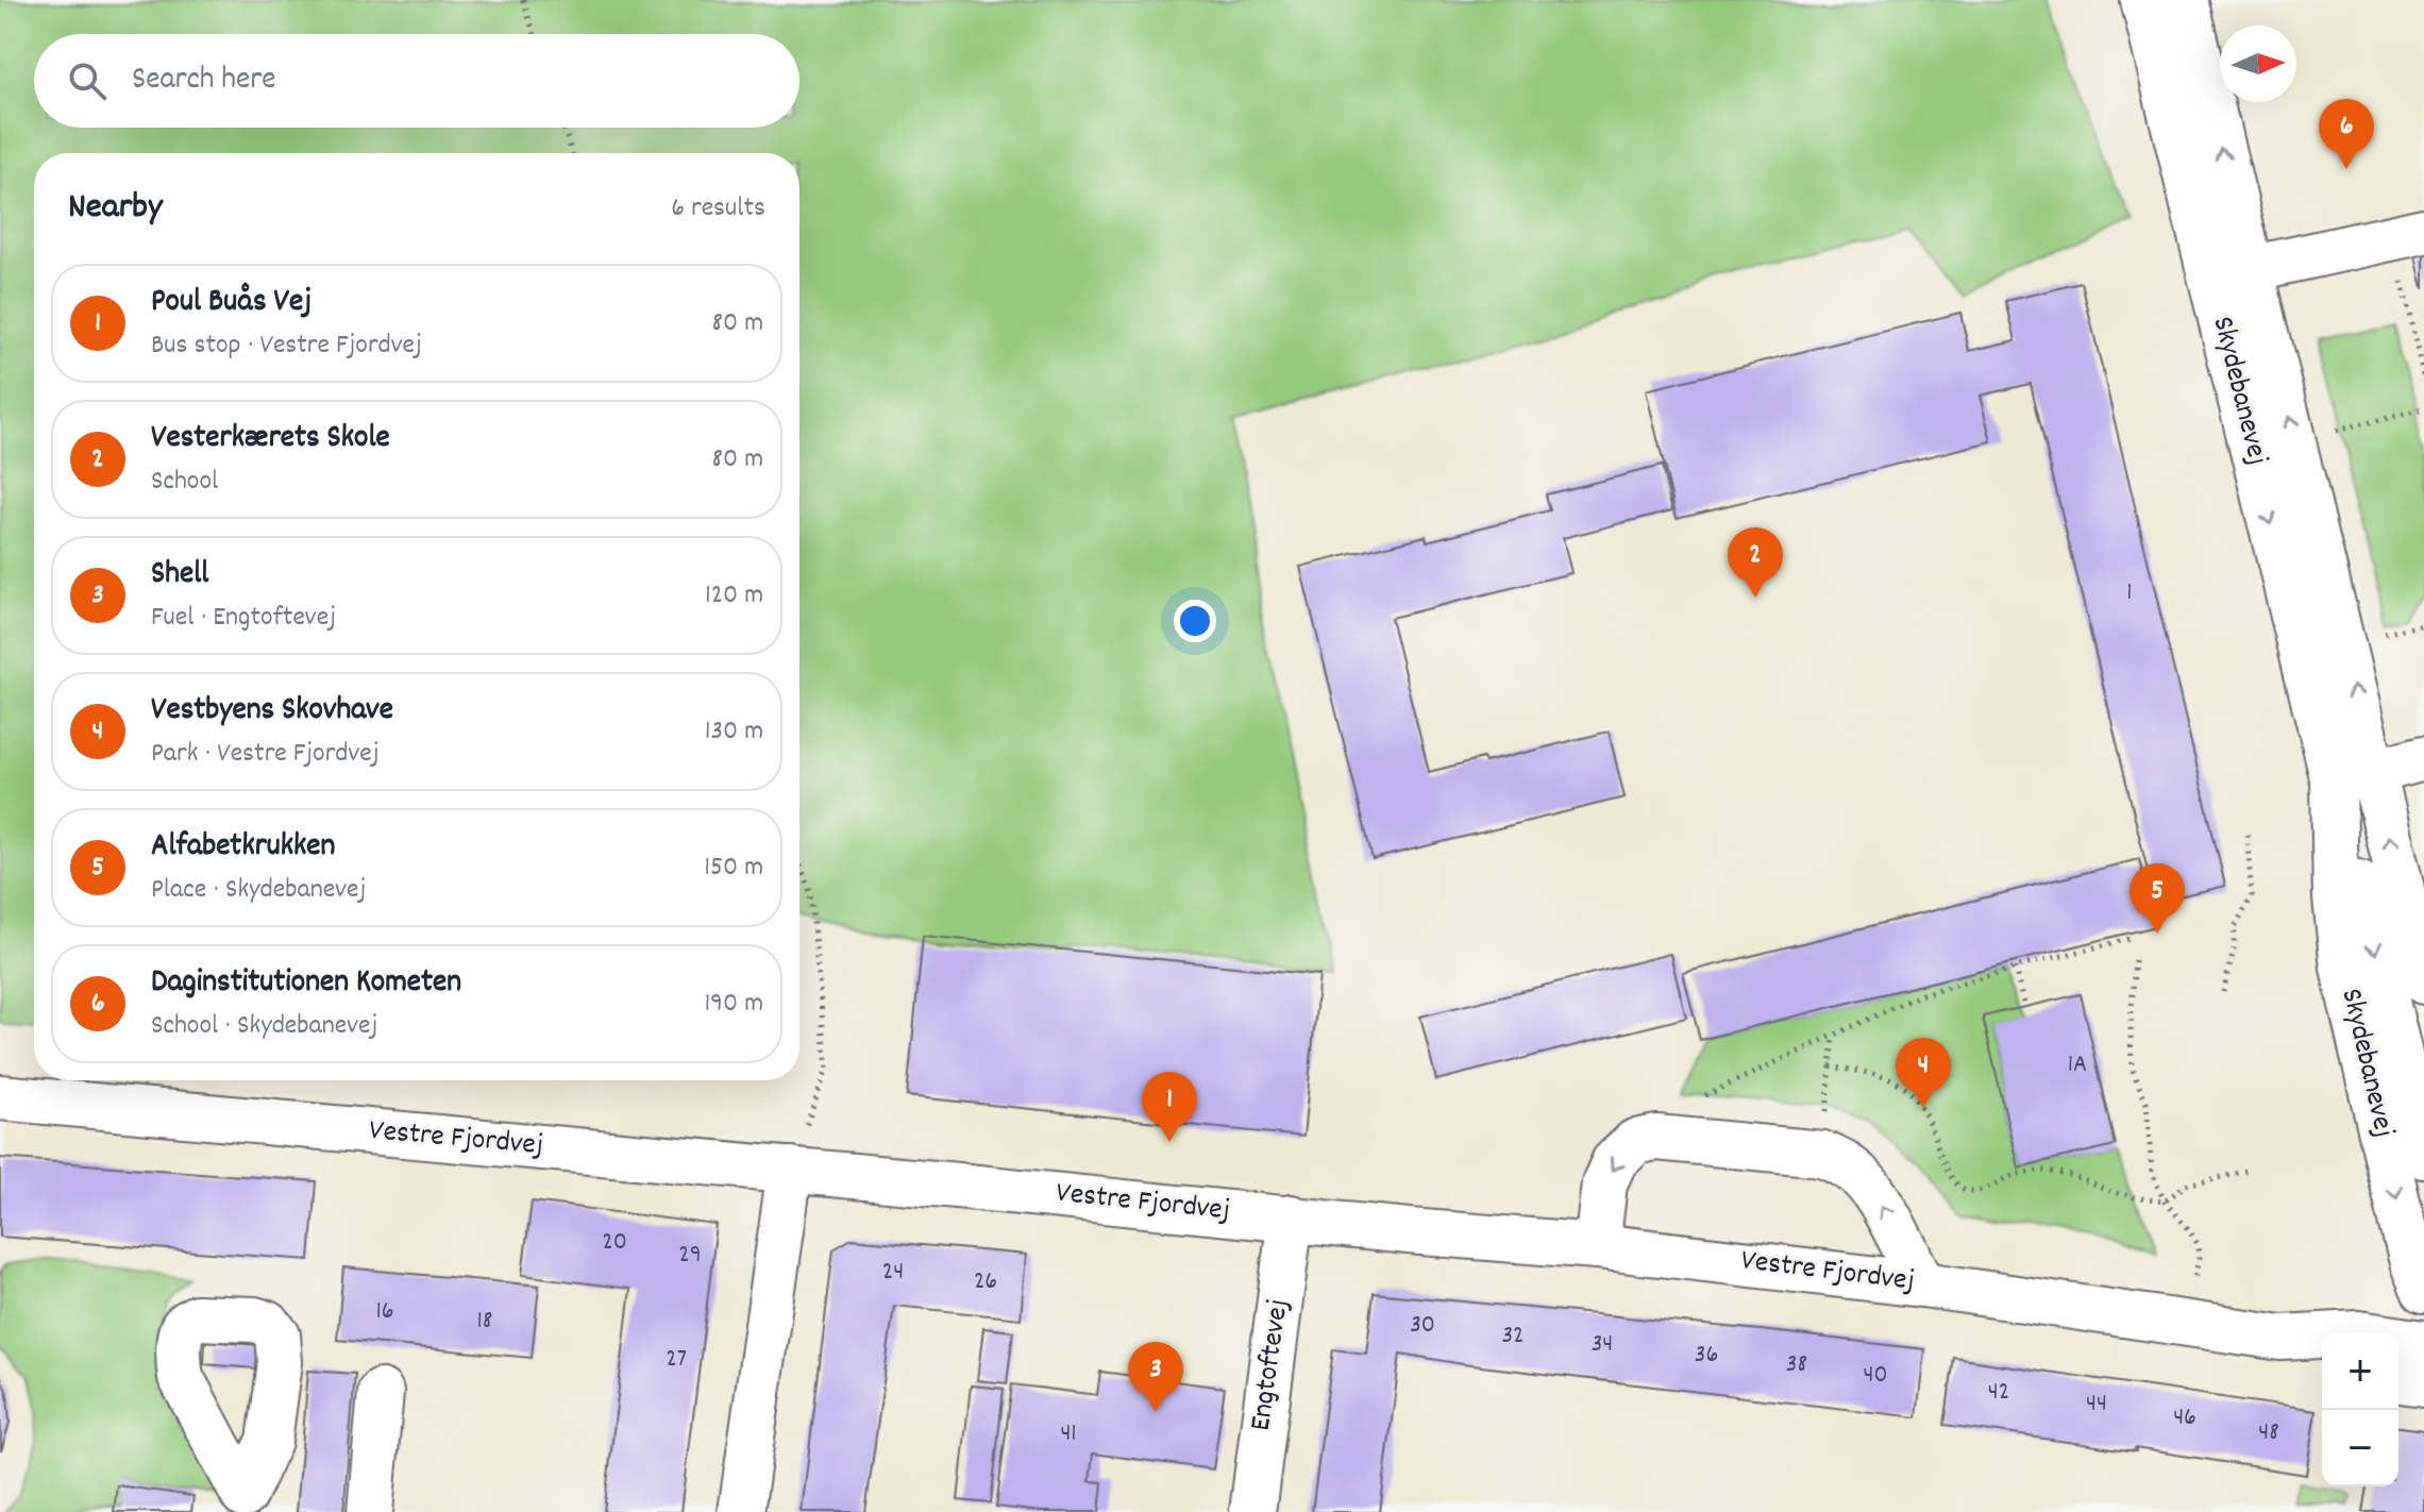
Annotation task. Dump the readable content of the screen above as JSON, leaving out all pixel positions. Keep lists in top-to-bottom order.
{
  "streets": {
    "street": ["Skydebanevej", "Vestre Fjordvej", "Engtoftevej"]
  },
  "crossings": [
    ["Vestre Fjordvej", "Engtoftevej"]
  ],
  "house_numbers": [
    "1",
    "1A",
    "20",
    "29",
    "24",
    "26",
    "16",
    "18",
    "30",
    "32",
    "34",
    "36",
    "27",
    "38",
    "40",
    "42",
    "44",
    "46",
    "48",
    "41"
  ],
  "north": "right",
  "page": {
    "search": "Search here",
    "pins": [
      "6",
      "2",
      "5",
      "4",
      "1",
      "3"
    ],
    "heading": ["Nearby", "6 results"],
    "list": [
      {
        "mark": "1",
        "name": "Poul Buås Vej",
        "note": "Bus stop · Vestre Fjordvej",
        "value": "80 m"
      },
      {
        "mark": "2",
        "name": "Vesterkærets Skole",
        "note": "School",
        "value": "80 m"
      },
      {
        "mark": "3",
        "name": "Shell",
        "note": "Fuel · Engtoftevej",
        "value": "120 m"
      },
      {
        "mark": "4",
        "name": "Vestbyens Skovhave",
        "note": "Park · Vestre Fjordvej",
        "value": "130 m"
      },
      {
        "mark": "5",
        "name": "Alfabetkrukken",
        "note": "Place · Skydebanevej",
        "value": "150 m"
      },
      {
        "mark": "6",
        "name": "Daginstitutionen Kometen",
        "note": "School · Skydebanevej",
        "value": "190 m"
      }
    ],
    "map_buttons": ["+", "−"]
  }
}
